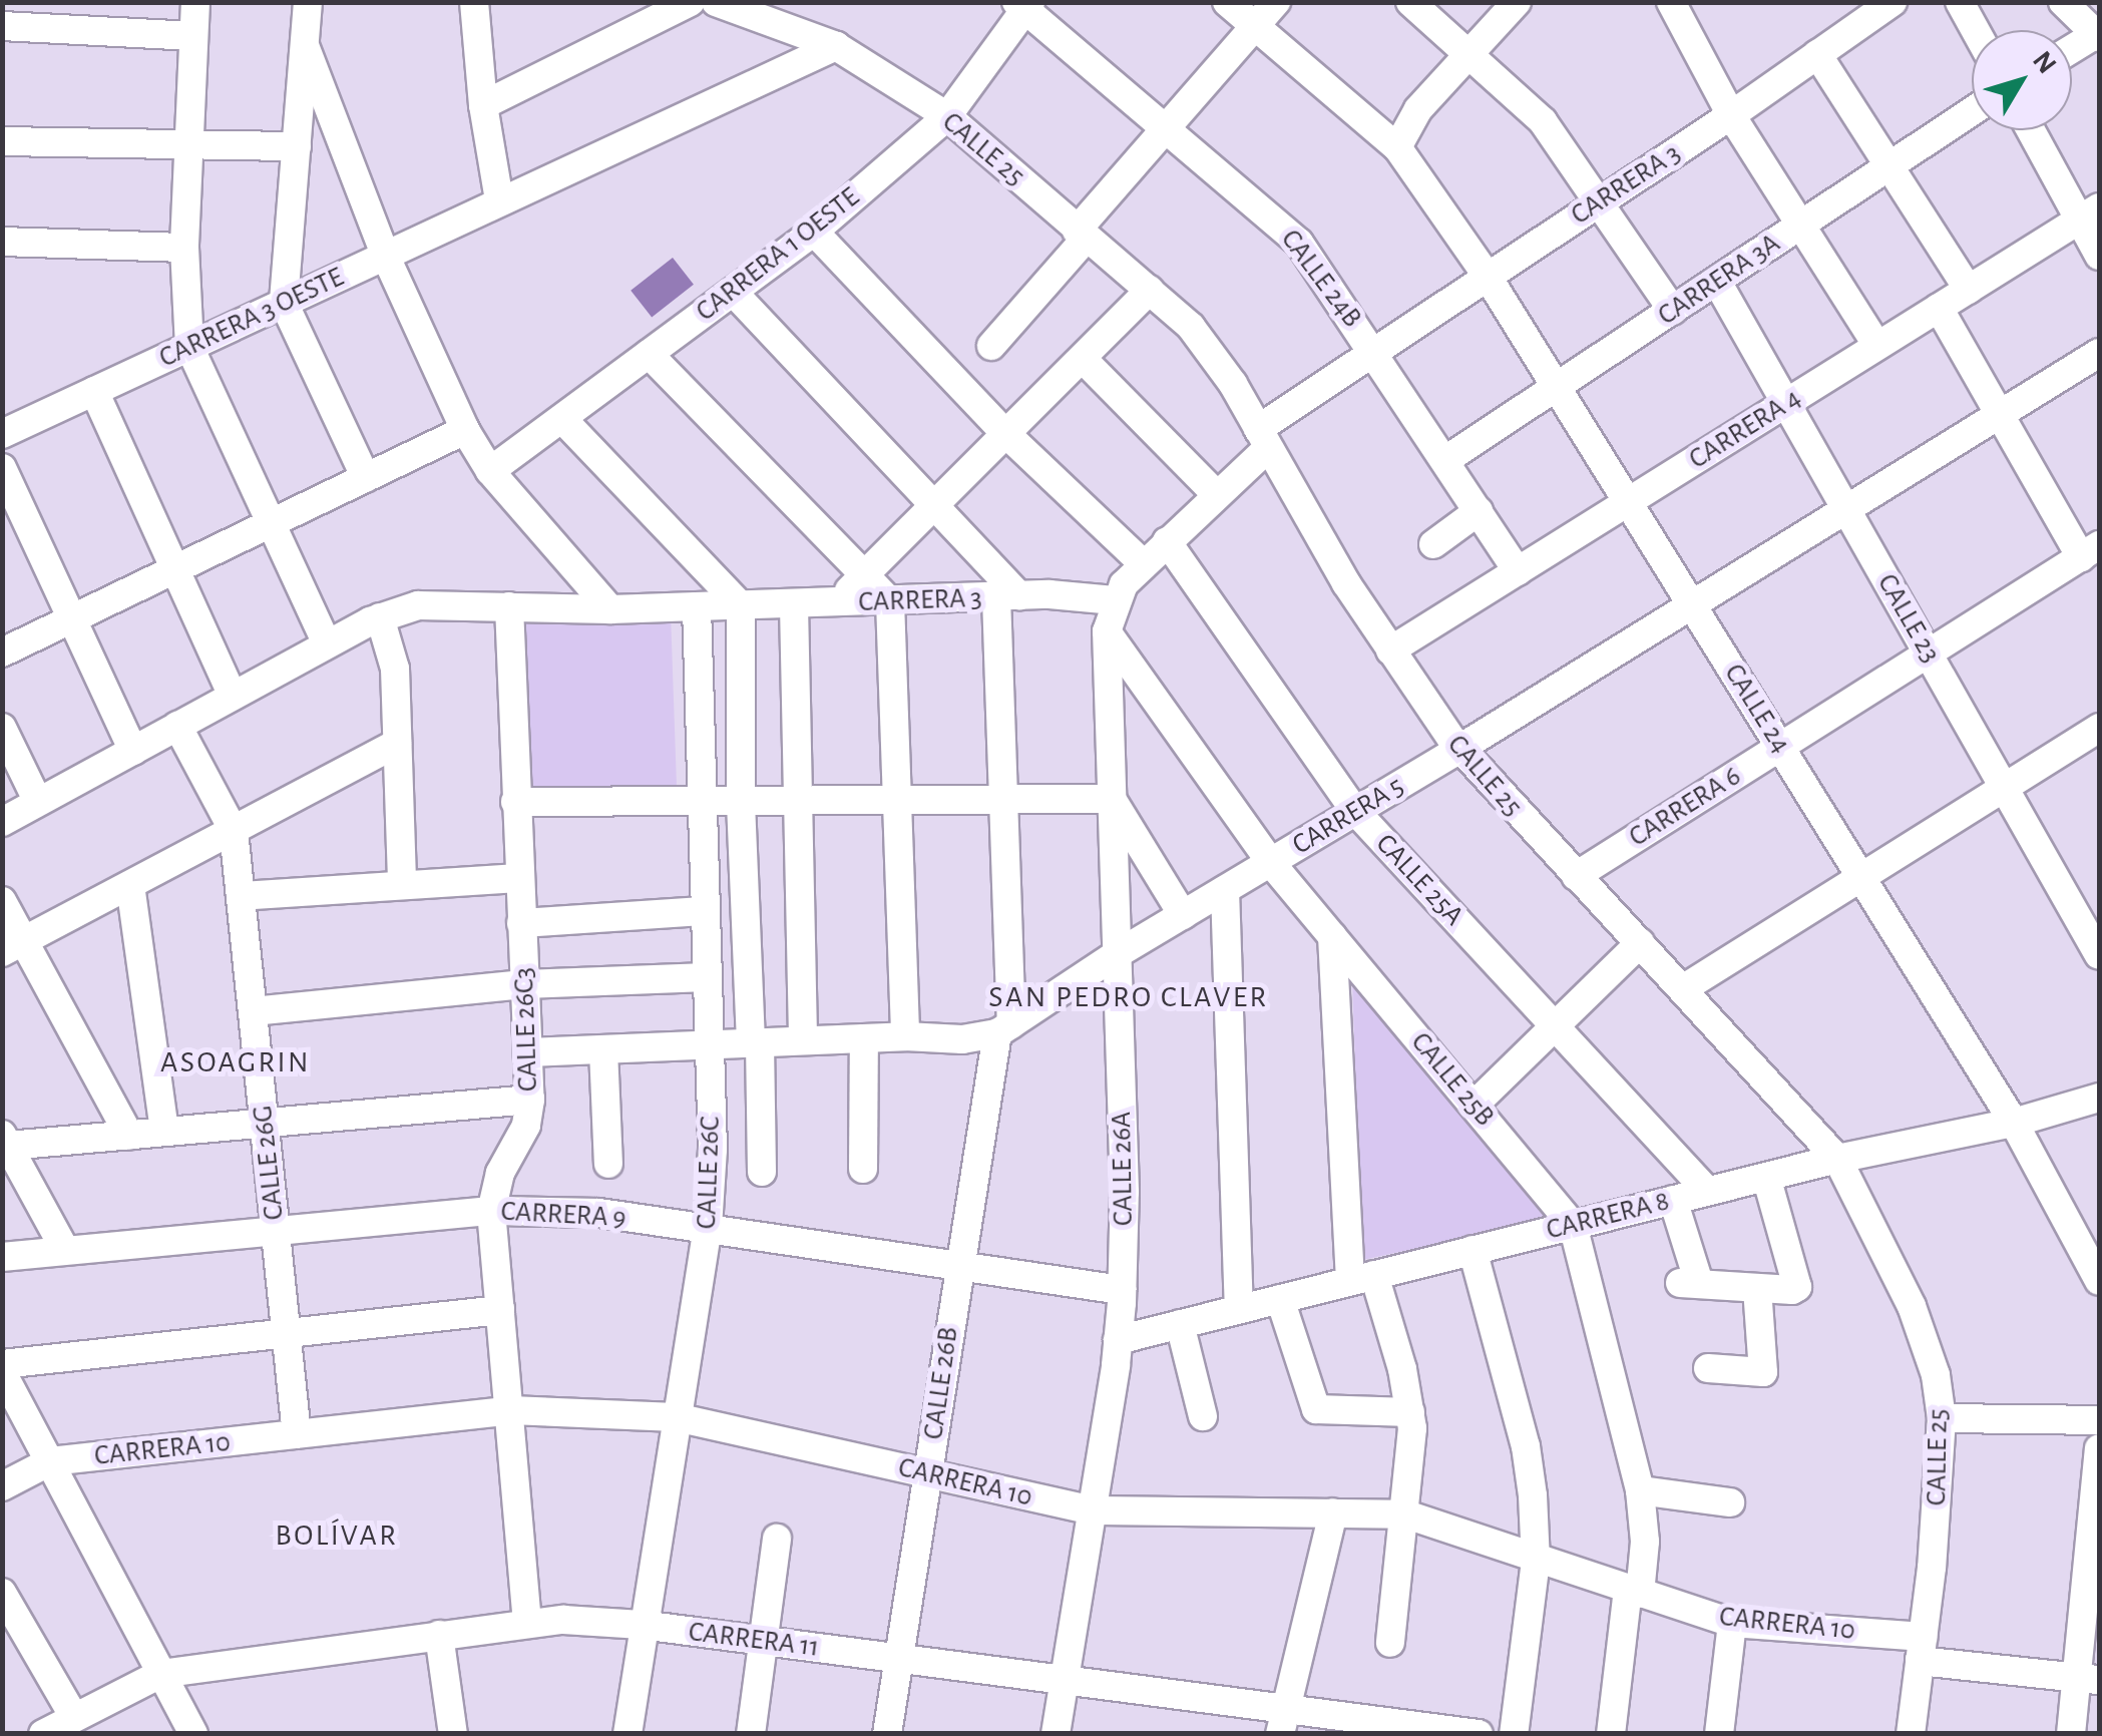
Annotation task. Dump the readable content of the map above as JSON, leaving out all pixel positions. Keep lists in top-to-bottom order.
{
  "streets": {
    "street": [
      "CALLE 25",
      "CARRERA 3",
      "CARRERA 1 OESTE",
      "CALLE 24B",
      "CARRERA 3A",
      "CARRERA 3 OESTE",
      "CARRERA 4",
      "CALLE 23",
      "CALLE 24",
      "CARRERA 6",
      "CARRERA 5",
      "CALLE 25A",
      "CALLE 26C3",
      "CALLE 25B",
      "CALLE 26G",
      "CALLE 26A",
      "CALLE 26C",
      "CARRERA 9",
      "CARRERA 8",
      "CALLE 26B",
      "CARRERA 10",
      "CARRERA 11"
    ]
  },
  "crossings": [
    ["CALLE 25", "CARRERA 3"],
    ["CALLE 25", "CARRERA 1 OESTE"],
    ["CALLE 25", "CARRERA 3 OESTE"],
    ["CALLE 25", "CARRERA 4"],
    ["CALLE 25", "CARRERA 6"],
    ["CALLE 25", "CARRERA 5"],
    ["CALLE 25", "CARRERA 8"],
    ["CALLE 25", "CARRERA 10"],
    ["CARRERA 3", "CALLE 24B"],
    ["CARRERA 3", "CALLE 24"],
    ["CARRERA 3", "CALLE 25A"],
    ["CARRERA 3", "CALLE 26C3"],
    ["CARRERA 3", "CALLE 26A"],
    ["CARRERA 3", "CALLE 26C"],
    ["CARRERA 3", "CALLE 26B"],
    ["CARRERA 1 OESTE", "CALLE 24B"],
    ["CALLE 24B", "CARRERA 3A"],
    ["CALLE 24B", "CARRERA 4"],
    ["CARRERA 3A", "CALLE 23"],
    ["CARRERA 3A", "CALLE 24"],
    ["CARRERA 4", "CALLE 23"],
    ["CARRERA 4", "CALLE 24"],
    ["CALLE 23", "CARRERA 6"],
    ["CALLE 23", "CARRERA 5"],
    ["CALLE 24", "CARRERA 6"],
    ["CALLE 24", "CARRERA 5"],
    ["CALLE 24", "CARRERA 8"],
    ["CARRERA 5", "CALLE 25A"],
    ["CARRERA 5", "CALLE 26C3"],
    ["CARRERA 5", "CALLE 25B"],
    ["CARRERA 5", "CALLE 26A"],
    ["CARRERA 5", "CALLE 26C"],
    ["CARRERA 5", "CALLE 26B"],
    ["CALLE 25A", "CARRERA 8"],
    ["CALLE 26C3", "CARRERA 9"],
    ["CALLE 26C3", "CARRERA 10"],
    ["CALLE 26C3", "CARRERA 11"],
    ["CALLE 25B", "CALLE 26A"],
    ["CALLE 25B", "CARRERA 8"],
    ["CALLE 25B", "CARRERA 10"],
    ["CALLE 26G", "CARRERA 9"],
    ["CALLE 26G", "CARRERA 10"],
    ["CALLE 26A", "CARRERA 9"],
    ["CALLE 26A", "CARRERA 8"],
    ["CALLE 26A", "CARRERA 10"],
    ["CALLE 26A", "CARRERA 11"],
    ["CALLE 26C", "CARRERA 9"],
    ["CALLE 26C", "CARRERA 10"],
    ["CALLE 26C", "CARRERA 11"],
    ["CARRERA 9", "CALLE 26B"],
    ["CALLE 26B", "CARRERA 10"],
    ["CALLE 26B", "CARRERA 11"]
  ],
  "districts": ["SAN PEDRO CLAVER", "ASOAGRIN", "BOLÍVAR"],
  "north": "top right"
}
